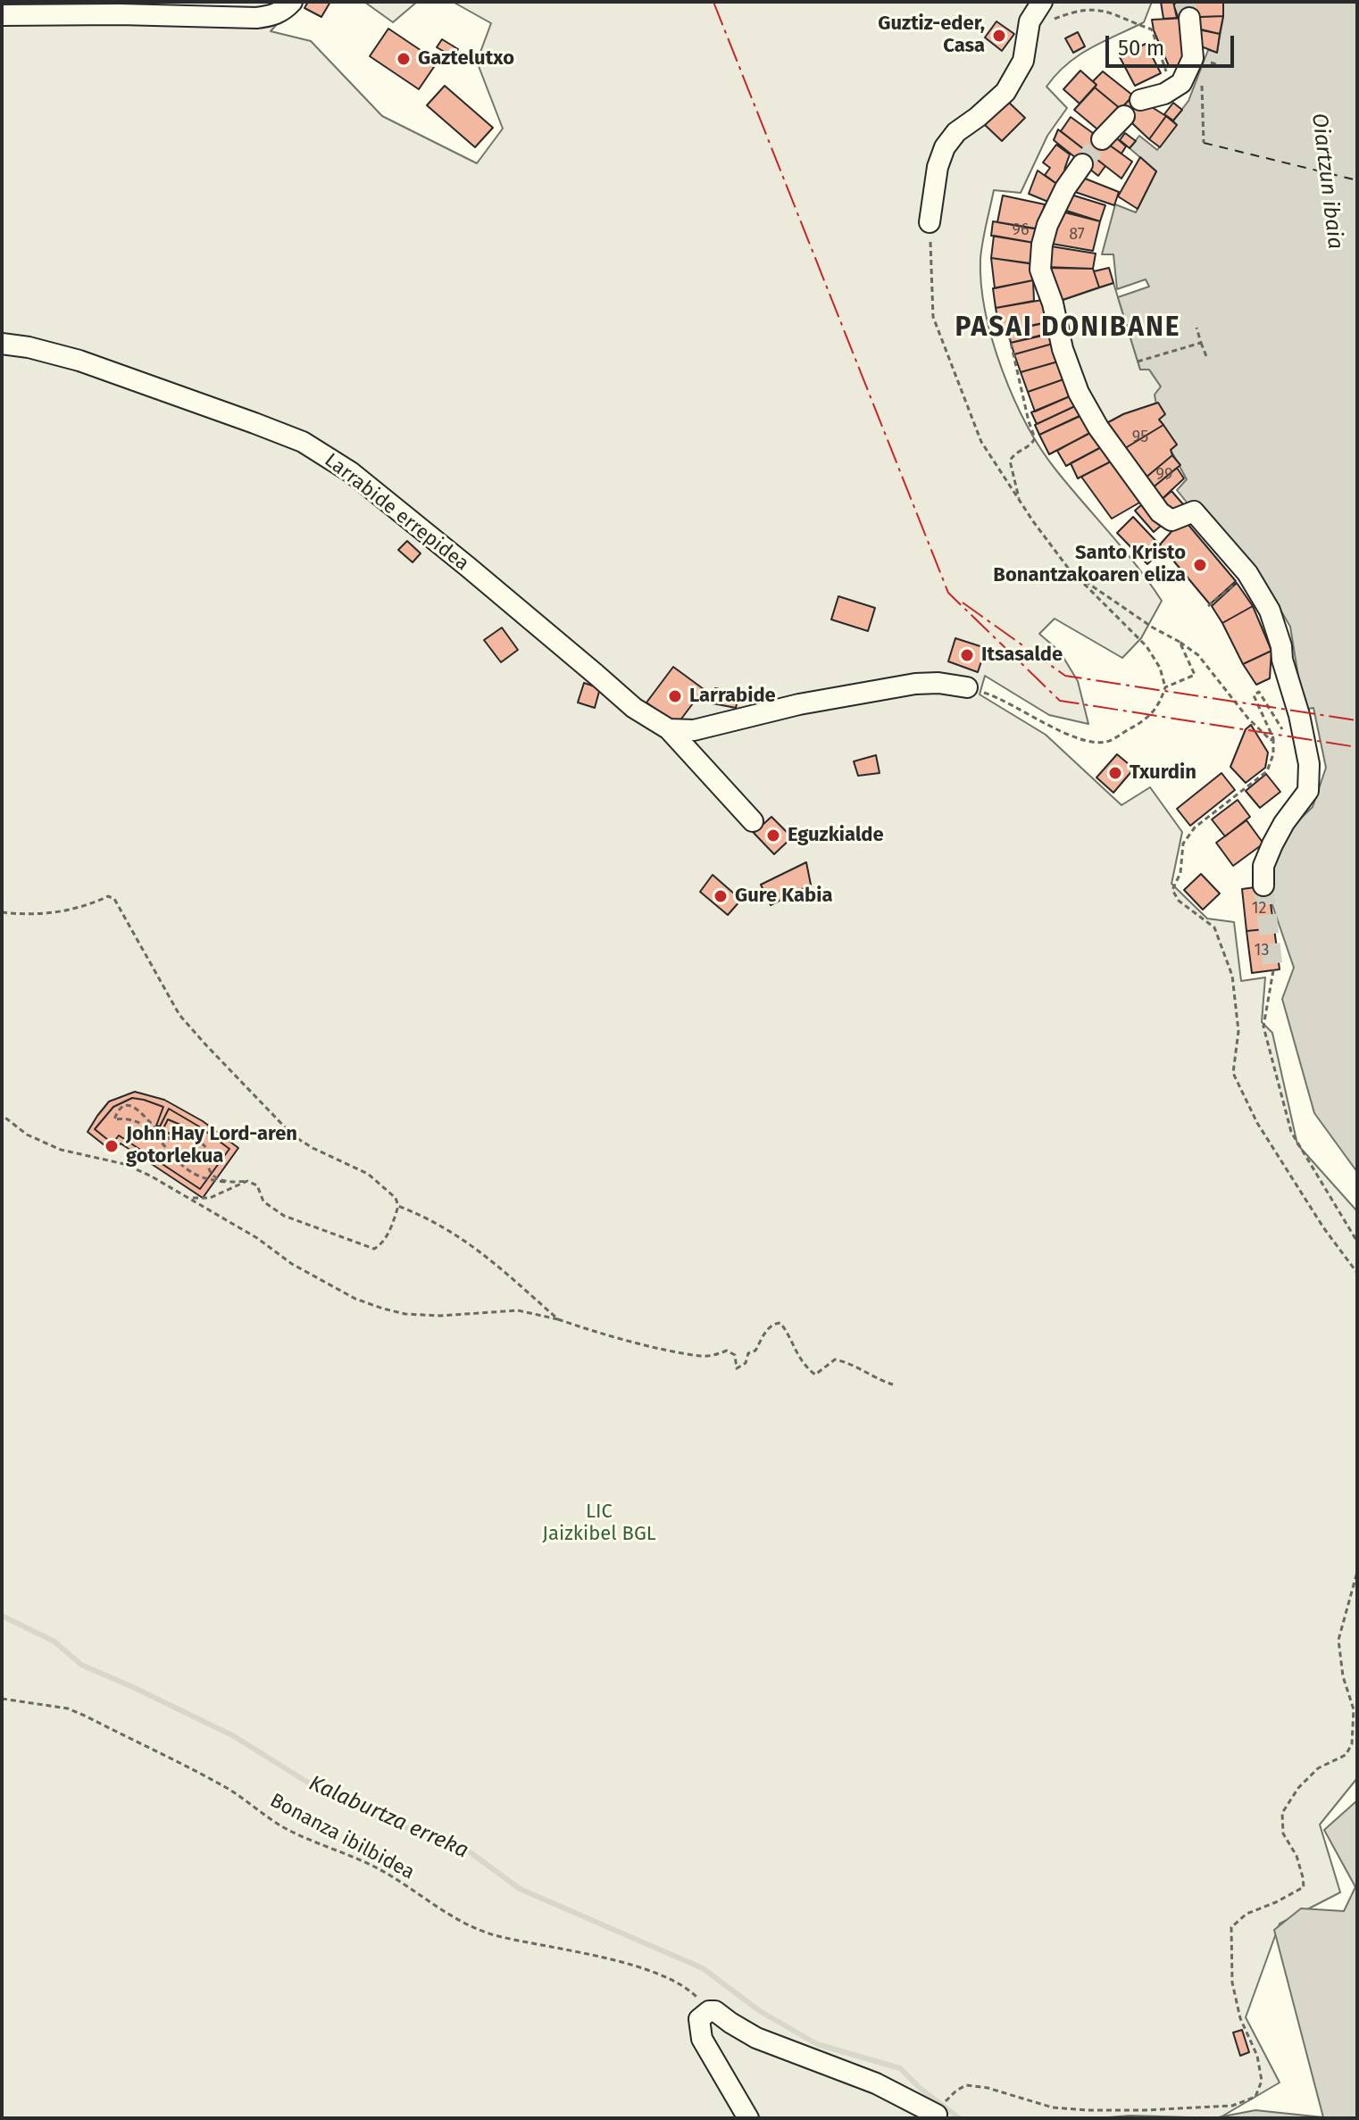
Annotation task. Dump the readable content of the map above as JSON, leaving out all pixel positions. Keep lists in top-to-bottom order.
{
  "streets": {
    "street": ["Larrabide errepidea"],
    "path": ["Bonanza ibilbidea"]
  },
  "districts": ["PASAI DONIBANE"],
  "water": ["Oiartzun ibaia", "Kalaburtza erreka"],
  "parks": ["LIC Jaizkibel BGL"],
  "places": [
    "Guztiz-eder, Casa",
    "Gaztelutxo",
    "Santo Kristo Bonantzakoaren eliza",
    "Itsasalde",
    "Larrabide",
    "Txurdin",
    "Eguzkialde",
    "Gure Kabia",
    "John Hay Lord-aren gotorlekua"
  ],
  "house_numbers": [
    "96",
    "87",
    "95",
    "99",
    "12",
    "13"
  ],
  "scale_bar": "50 m"
}
